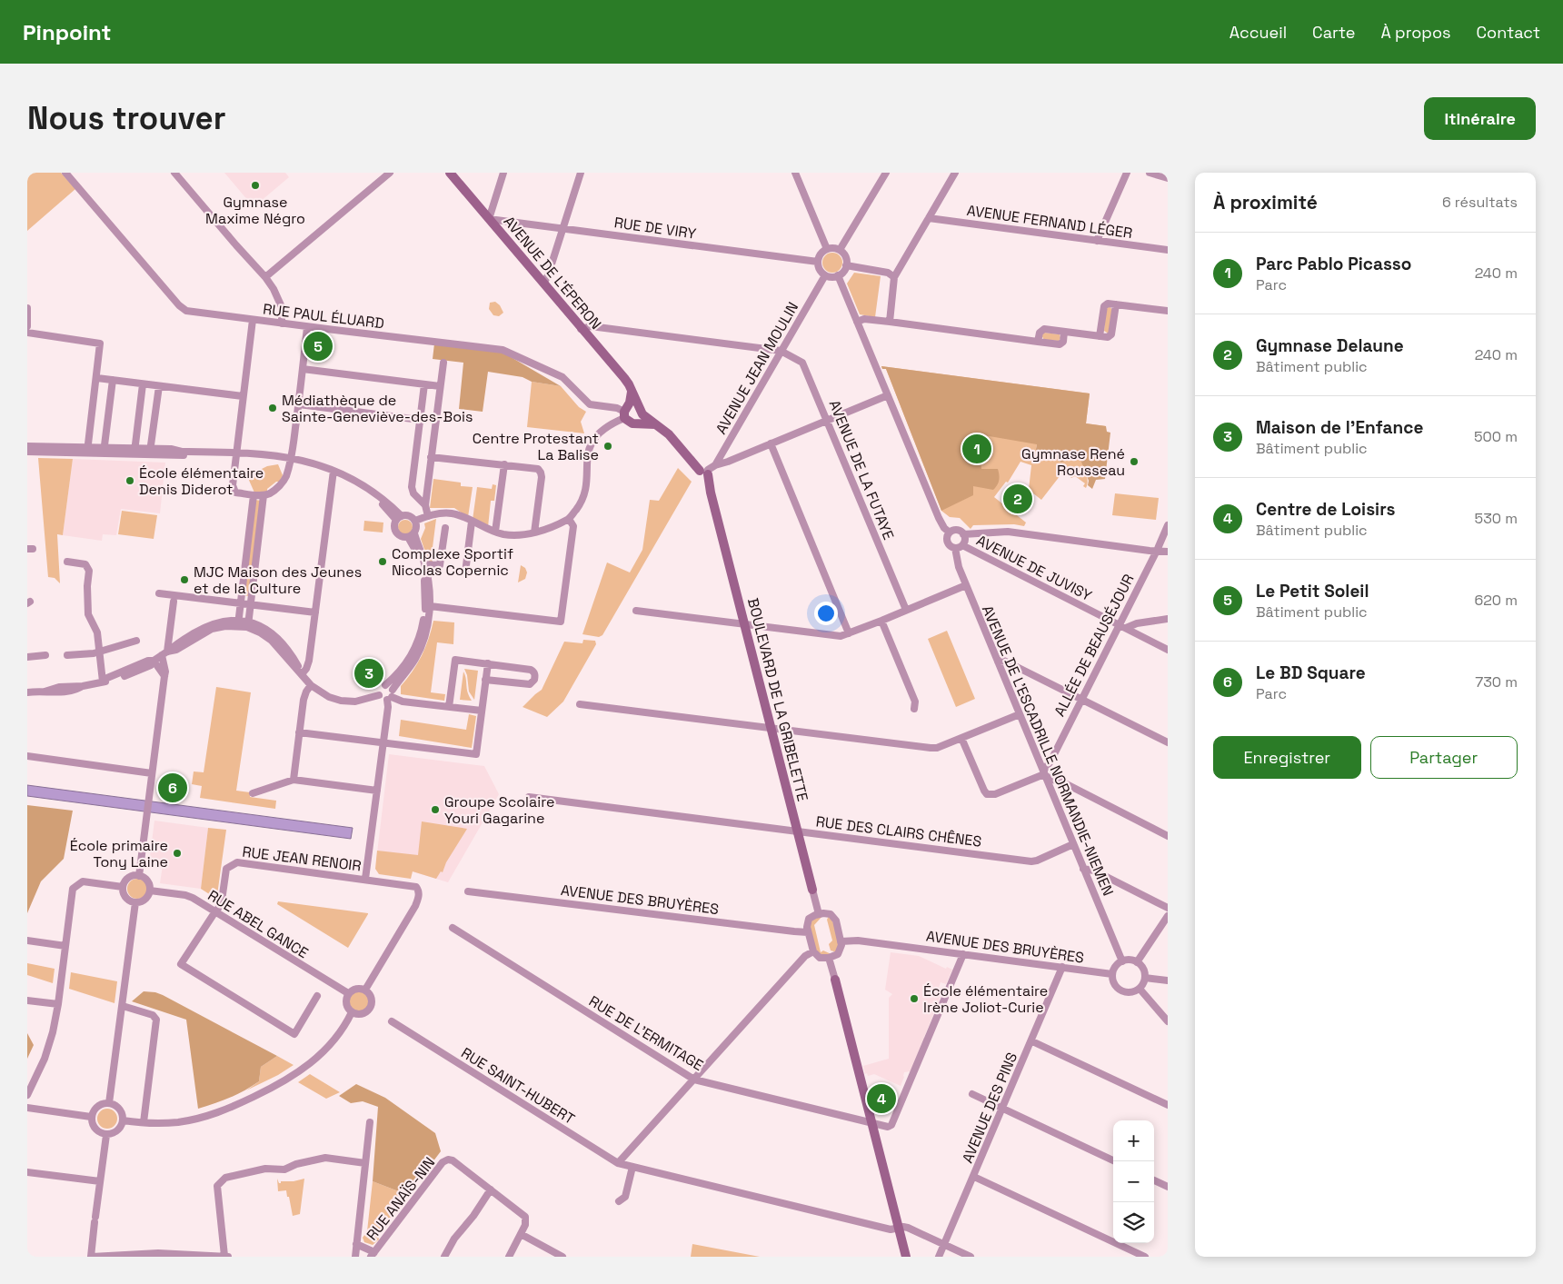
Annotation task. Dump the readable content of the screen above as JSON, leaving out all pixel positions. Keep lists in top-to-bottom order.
{
  "streets": {
    "main road": ["AVENUE DE L'ÉPERON", "BOULEVARD DE LA GRIBELETTE"],
    "street": [
      "AVENUE FERNAND LÉGER",
      "RUE DE VIRY",
      "RUE PAUL ÉLUARD",
      "AVENUE JEAN MOULIN",
      "AVENUE DE LA FUTAYE",
      "AVENUE DE JUVISY",
      "ALLÉE DE BEAUSÉJOUR",
      "AVENUE DE L'ESCADRILLE NORMANDIE-NIEMEN",
      "RUE DES CLAIRS CHÊNES",
      "RUE JEAN RENOIR",
      "AVENUE DES BRUYÈRES",
      "RUE ABEL GANCE",
      "RUE DE L'ERMITAGE",
      "RUE SAINT-HUBERT",
      "AVENUE DES PINS",
      "RUE ANAÏS-NIN"
    ]
  },
  "crossings": [
    ["RUE DE VIRY", "AVENUE DE L'ÉPERON"],
    ["RUE DE VIRY", "AVENUE JEAN MOULIN"],
    ["AVENUE DE L'ÉPERON", "RUE PAUL ÉLUARD"],
    ["AVENUE DE L'ÉPERON", "AVENUE JEAN MOULIN"],
    ["AVENUE DE L'ÉPERON", "BOULEVARD DE LA GRIBELETTE"],
    ["AVENUE JEAN MOULIN", "AVENUE DE LA FUTAYE"],
    ["AVENUE JEAN MOULIN", "BOULEVARD DE LA GRIBELETTE"],
    ["AVENUE DE JUVISY", "ALLÉE DE BEAUSÉJOUR"],
    ["AVENUE DE JUVISY", "AVENUE DE L'ESCADRILLE NORMANDIE-NIEMEN"],
    ["ALLÉE DE BEAUSÉJOUR", "AVENUE DE L'ESCADRILLE NORMANDIE-NIEMEN"],
    ["BOULEVARD DE LA GRIBELETTE", "RUE DES CLAIRS CHÊNES"],
    ["BOULEVARD DE LA GRIBELETTE", "AVENUE DES BRUYÈRES"],
    ["AVENUE DE L'ESCADRILLE NORMANDIE-NIEMEN", "RUE DES CLAIRS CHÊNES"],
    ["AVENUE DE L'ESCADRILLE NORMANDIE-NIEMEN", "AVENUE DES BRUYÈRES"],
    ["RUE JEAN RENOIR", "RUE ABEL GANCE"],
    ["AVENUE DES BRUYÈRES", "RUE DE L'ERMITAGE"],
    ["AVENUE DES BRUYÈRES", "AVENUE DES PINS"],
    ["RUE SAINT-HUBERT", "AVENUE DES PINS"]
  ],
  "places": [
    "Gymnase Maxime Négro",
    "Médiathèque de Sainte-Geneviève-des-Bois",
    "Centre Protestant La Balise",
    "Gymnase René Rousseau",
    "École élémentaire Denis Diderot",
    "Complexe Sportif Nicolas Copernic",
    "MJC Maison des Jeunes et de la Culture",
    "Groupe Scolaire Youri Gagarine",
    "École primaire Tony Laine",
    "École élémentaire Irène Joliot-Curie"
  ],
  "page": {
    "header": "Pinpoint",
    "nav": [
      "Accueil",
      "Carte",
      "À propos",
      "Contact"
    ],
    "buttons": [
      "Itinéraire",
      ["Enregistrer", "Partager"]
    ],
    "title": "Nous trouver",
    "heading": ["À proximité", "6 résultats"],
    "list": [
      {
        "mark": "1",
        "name": "Parc Pablo Picasso",
        "note": "Parc",
        "value": "240 m"
      },
      {
        "mark": "2",
        "name": "Gymnase Delaune",
        "note": "Bâtiment public",
        "value": "240 m"
      },
      {
        "mark": "3",
        "name": "Maison de l’Enfance",
        "note": "Bâtiment public",
        "value": "500 m"
      },
      {
        "mark": "4",
        "name": "Centre de Loisirs",
        "note": "Bâtiment public",
        "value": "530 m"
      },
      {
        "mark": "5",
        "name": "Le Petit Soleil",
        "note": "Bâtiment public",
        "value": "620 m"
      },
      {
        "mark": "6",
        "name": "Le BD Square",
        "note": "Parc",
        "value": "730 m"
      }
    ],
    "pins": [
      "5",
      "1",
      "2",
      "3",
      "6",
      "4"
    ],
    "map_buttons": ["+", "−"]
  }
}
